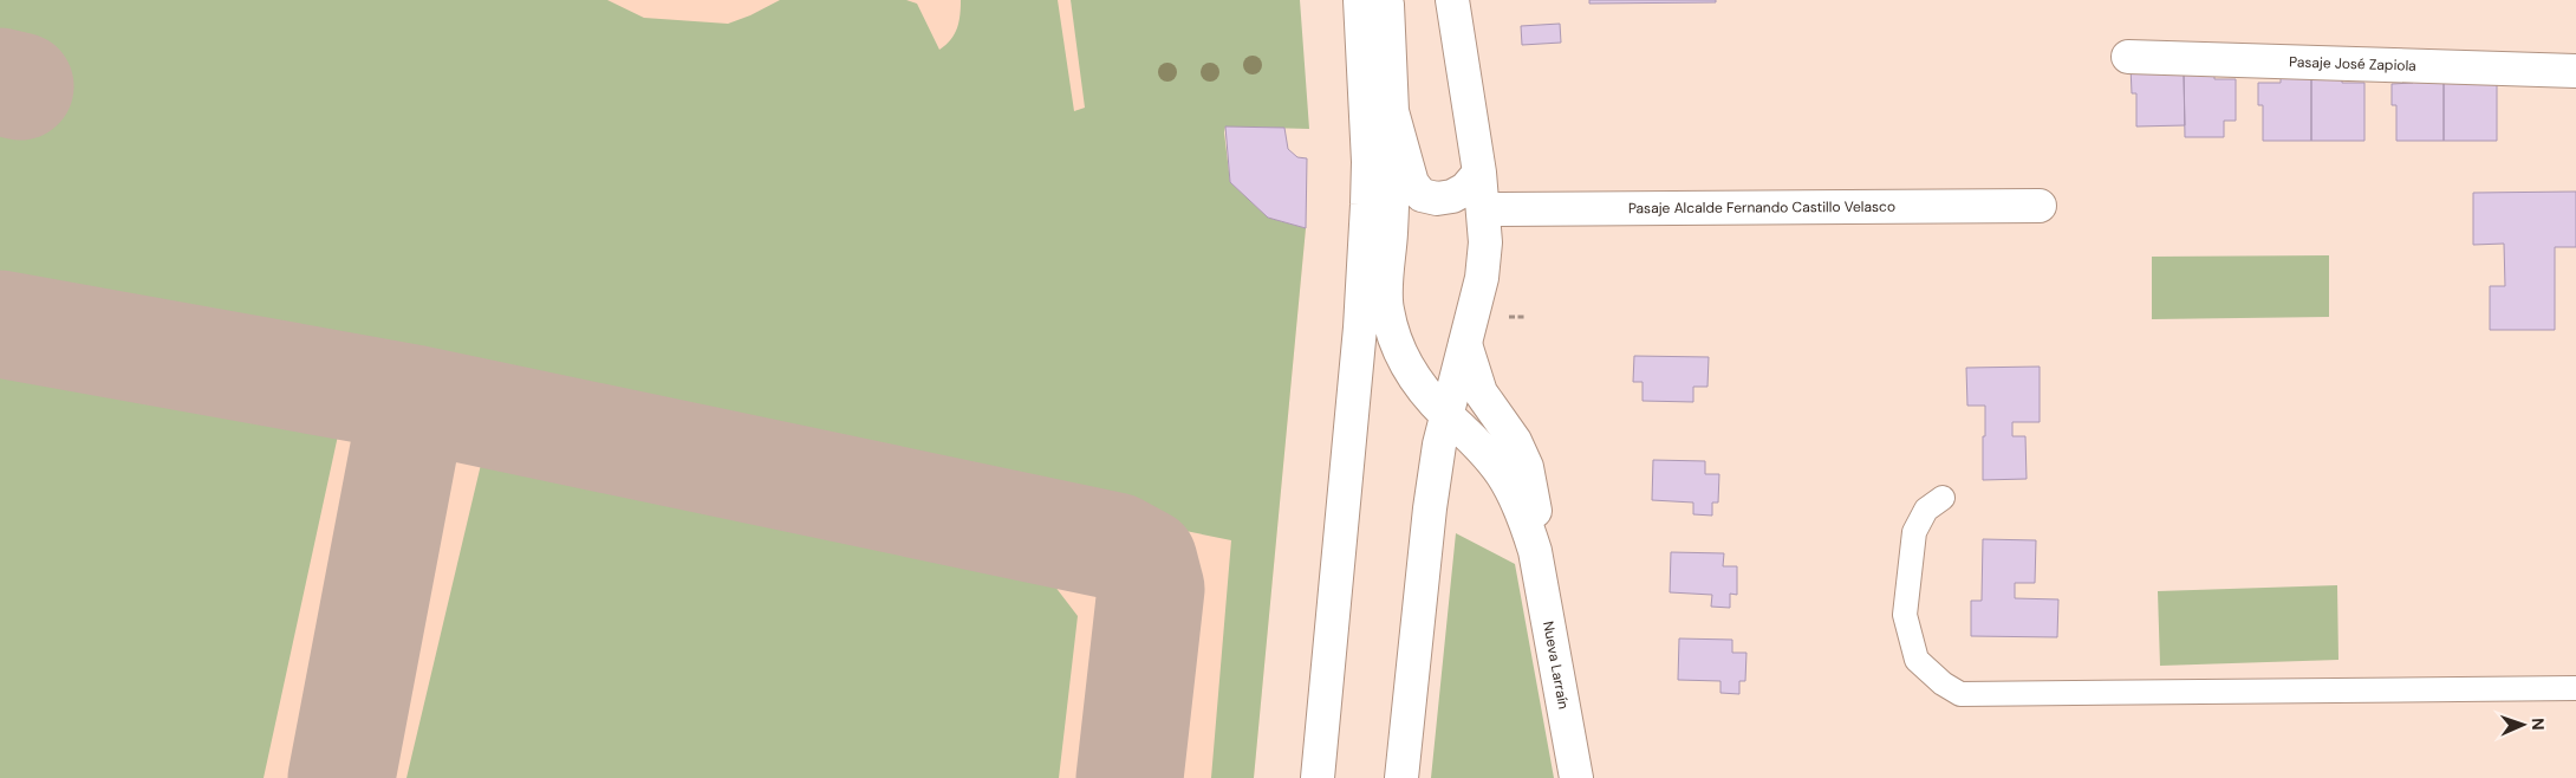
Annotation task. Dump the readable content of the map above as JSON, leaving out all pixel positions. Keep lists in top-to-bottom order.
{
  "streets": {
    "main road": ["Pasaje José Zapiola", "Pasaje Alcalde Fernando Castillo Velasco", "Nueva Larraín"]
  },
  "north": "right"
}
